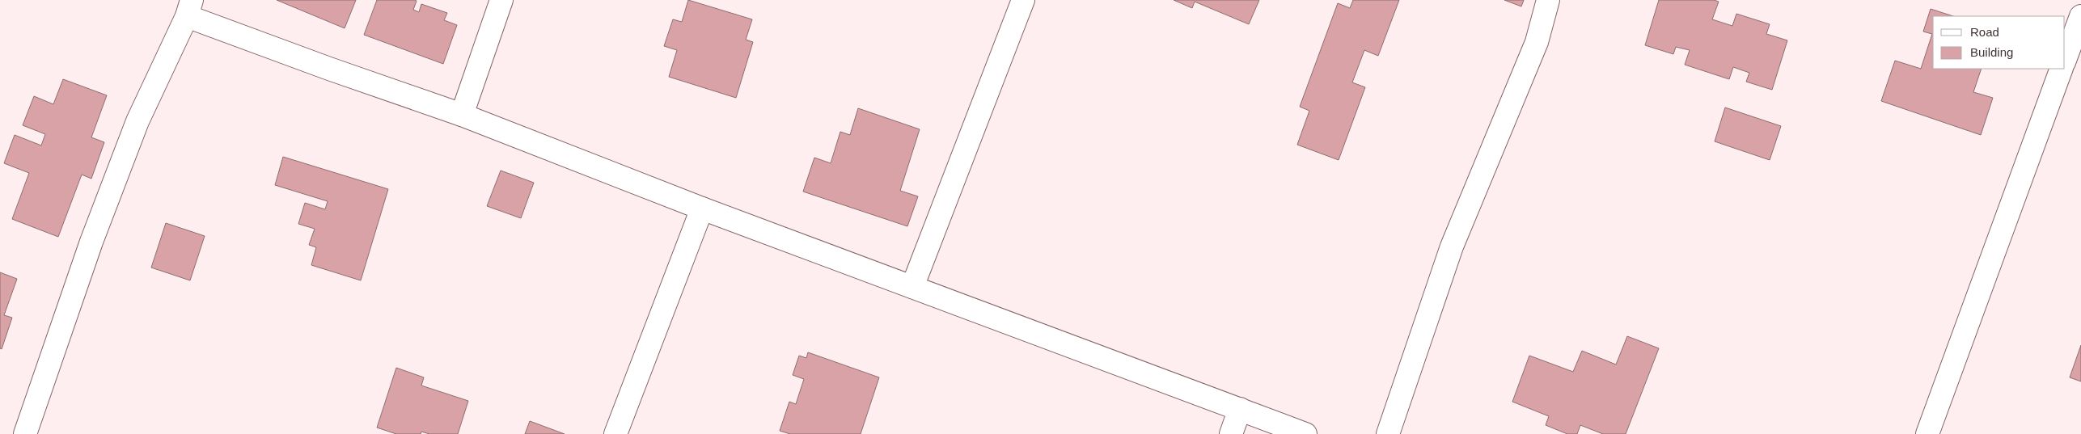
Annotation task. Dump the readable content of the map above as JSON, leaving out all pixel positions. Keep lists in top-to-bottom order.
{
  "legend": ["Road", "Building"]
}
